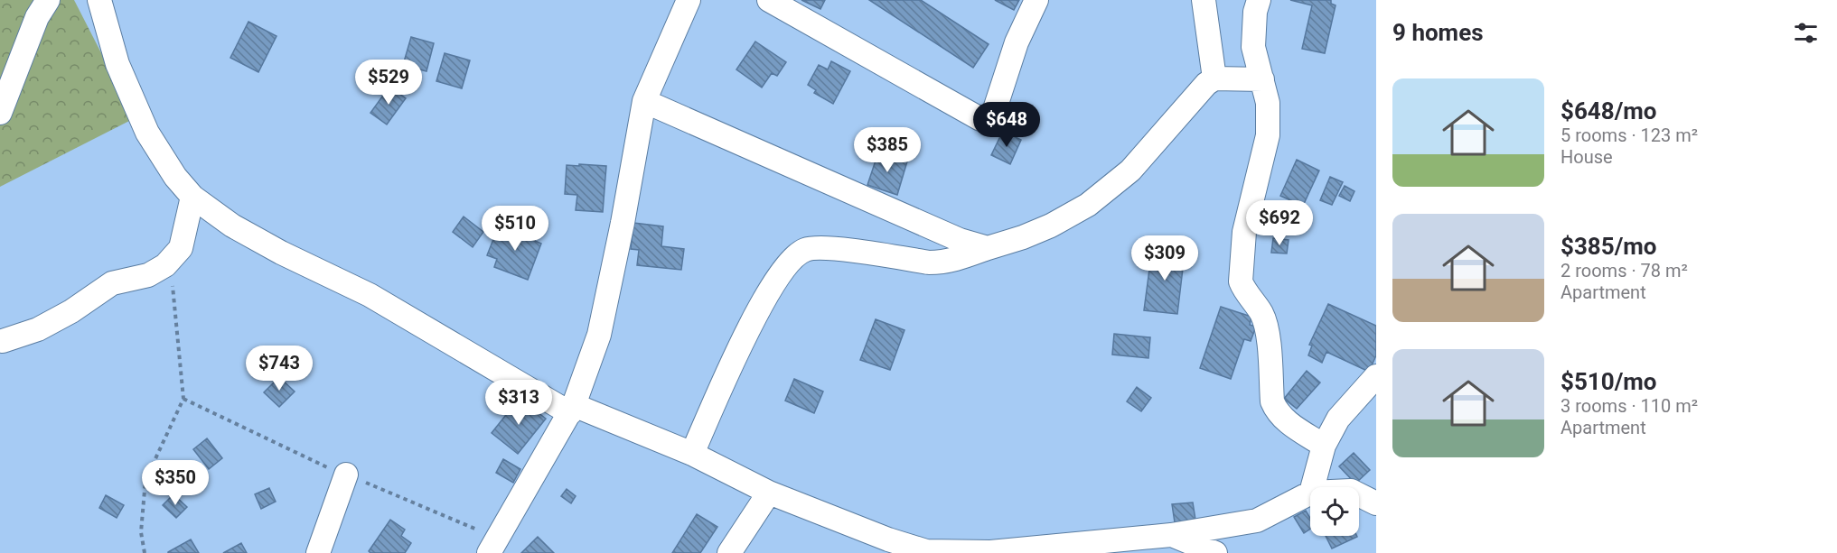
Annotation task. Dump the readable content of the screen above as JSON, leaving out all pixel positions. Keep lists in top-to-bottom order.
{
  "page": {
    "heading": "9 homes",
    "price": [
      "$529",
      "$648",
      "$385",
      "$692",
      "$510",
      "$309",
      "$743",
      "$313",
      "$350"
    ],
    "list": [
      {
        "name": "$648/mo",
        "note": "5 rooms · 123 m² · House"
      },
      {
        "name": "$385/mo",
        "note": "2 rooms · 78 m² · Apartment"
      },
      {
        "name": "$510/mo",
        "note": "3 rooms · 110 m² · Apartment"
      }
    ]
  }
}
